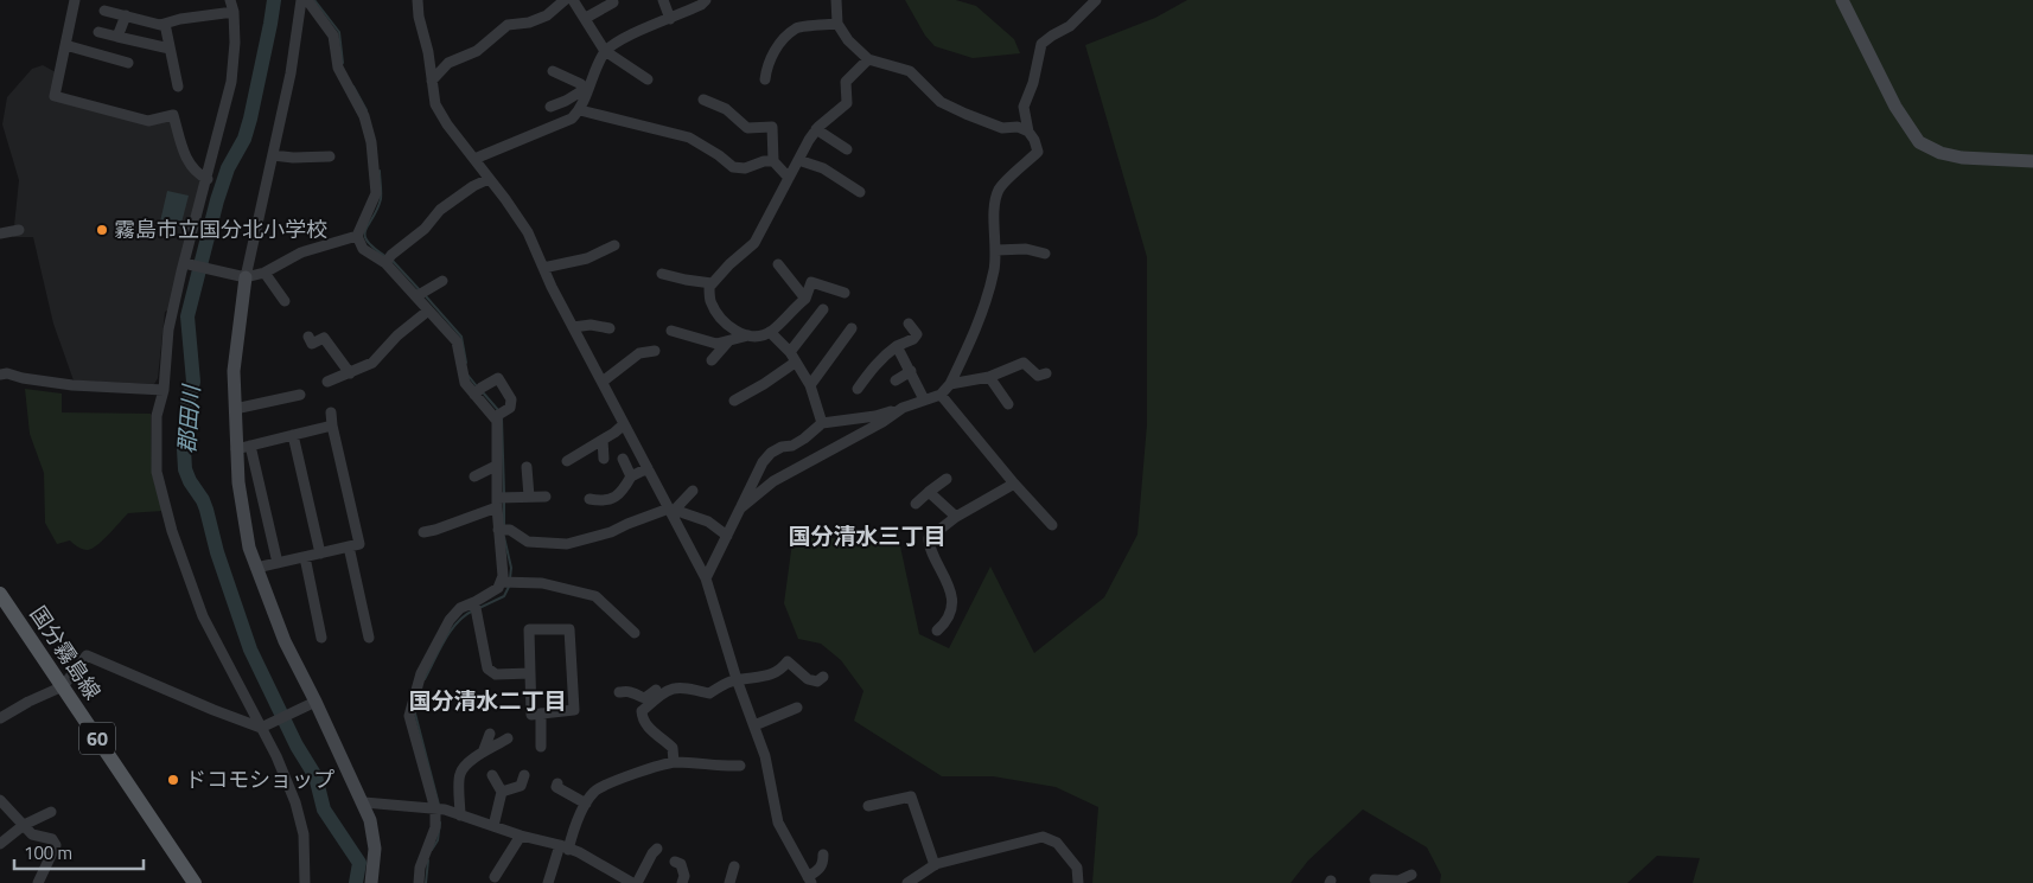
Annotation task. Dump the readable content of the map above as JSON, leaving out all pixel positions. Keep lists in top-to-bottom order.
{
  "streets": {
    "main road": ["国分霧島線", "60"]
  },
  "districts": ["国分清水三丁目", "国分清水二丁目"],
  "water": ["郡田川"],
  "places": ["霧島市立国分北小学校", "ドコモショップ"],
  "scale_bar": "100 m"
}
